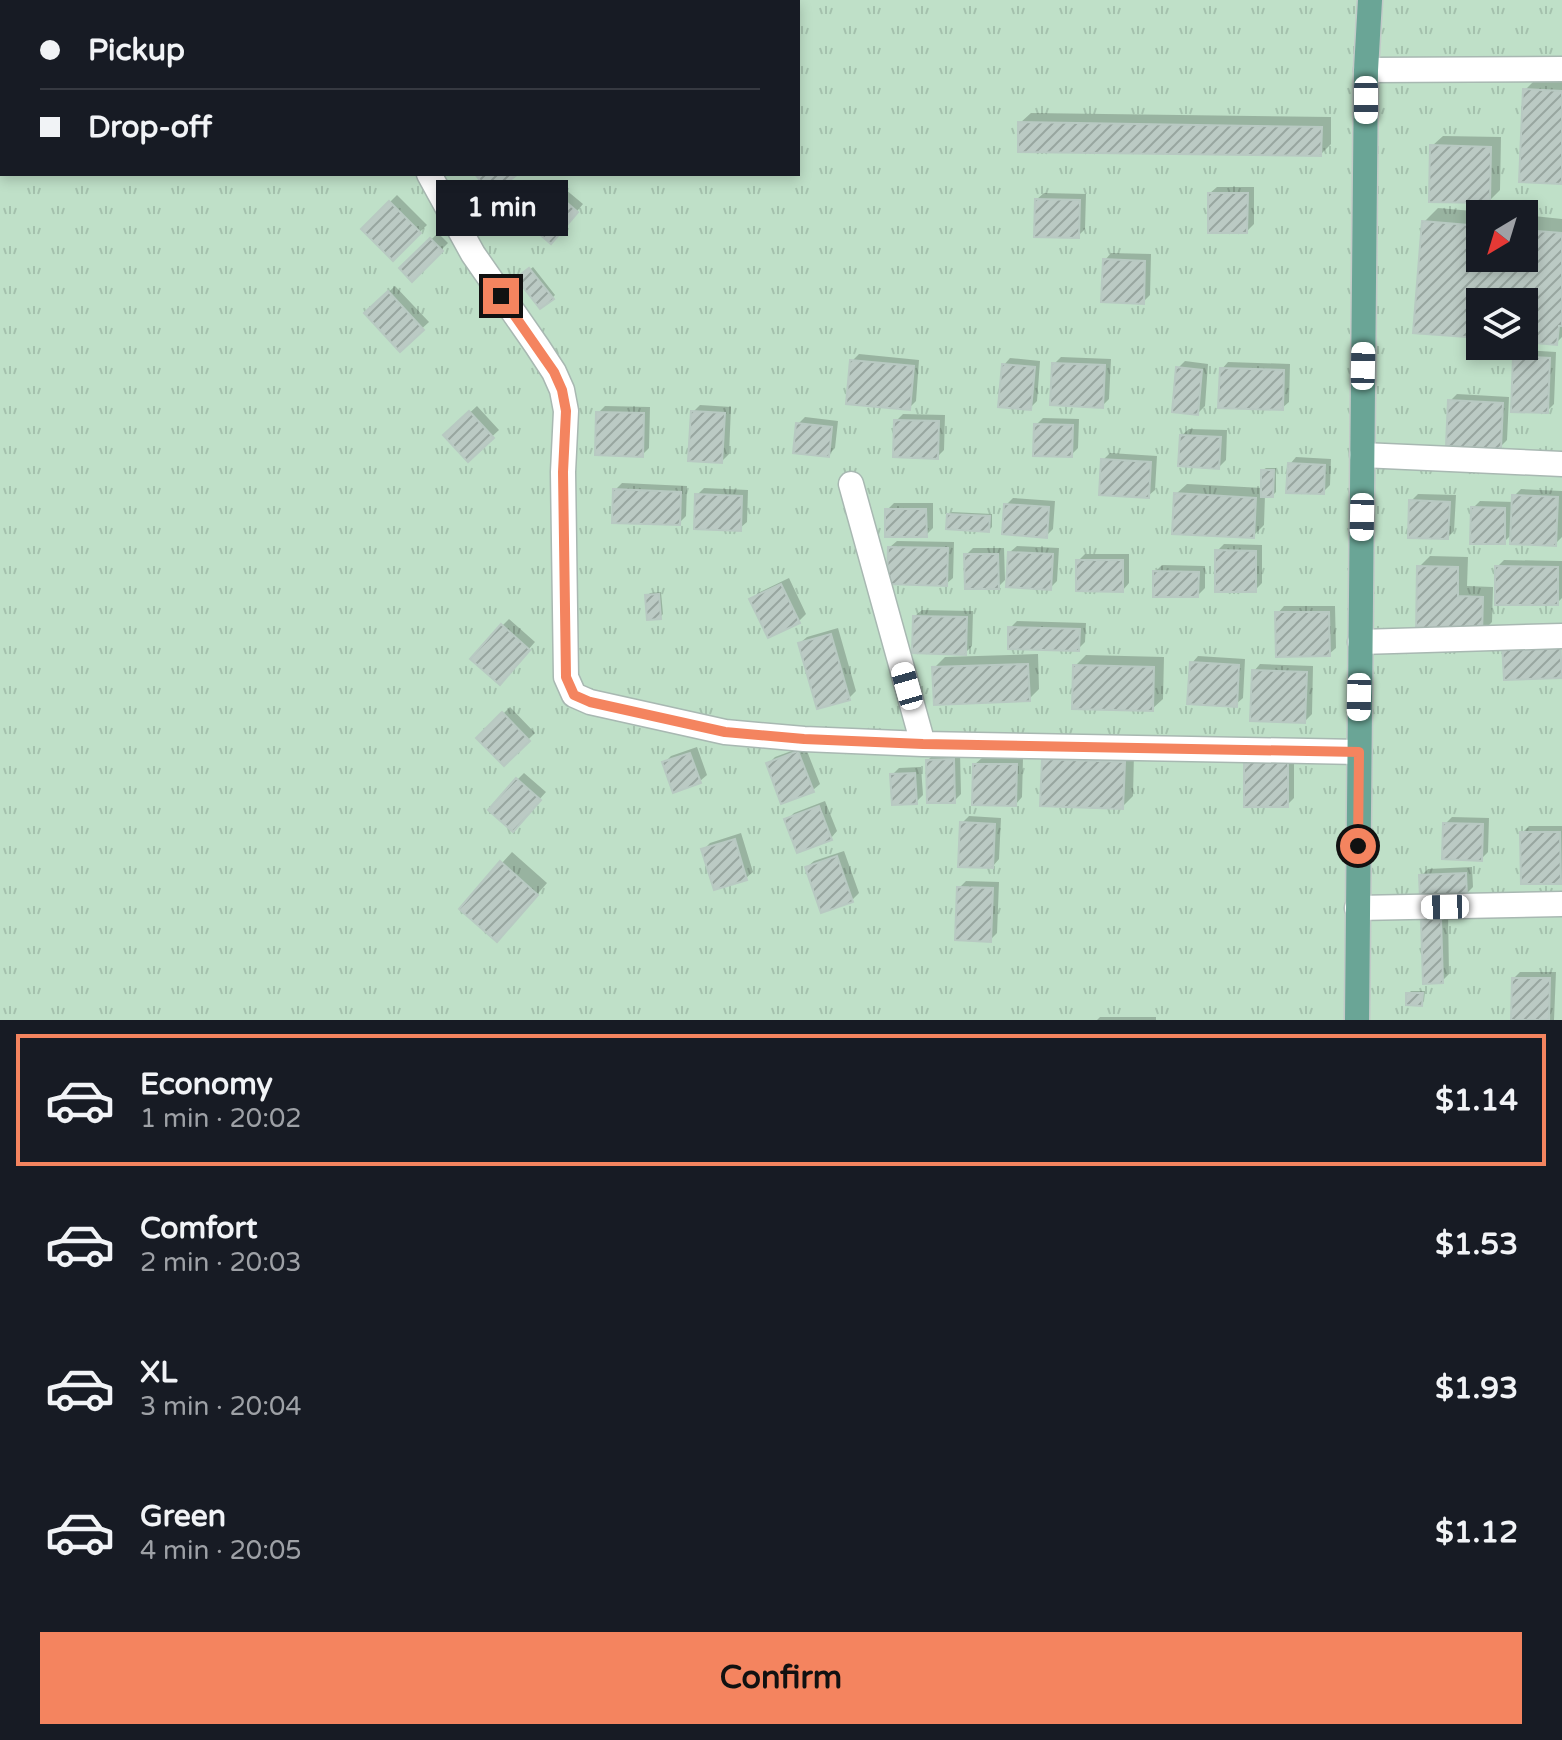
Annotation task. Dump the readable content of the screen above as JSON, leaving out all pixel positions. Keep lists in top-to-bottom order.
{
  "north": "bottom left",
  "page": {
    "banner": ["Pickup", "Drop-off"],
    "bubble": "1 min",
    "list": [
      {
        "name": "Economy",
        "note": "1 min · 20:02",
        "value": "$1.14"
      },
      {
        "name": "Comfort",
        "note": "2 min · 20:03",
        "value": "$1.53"
      },
      {
        "name": "XL",
        "note": "3 min · 20:04",
        "value": "$1.93"
      },
      {
        "name": "Green",
        "note": "4 min · 20:05",
        "value": "$1.12"
      }
    ],
    "buttons": "Confirm"
  }
}
